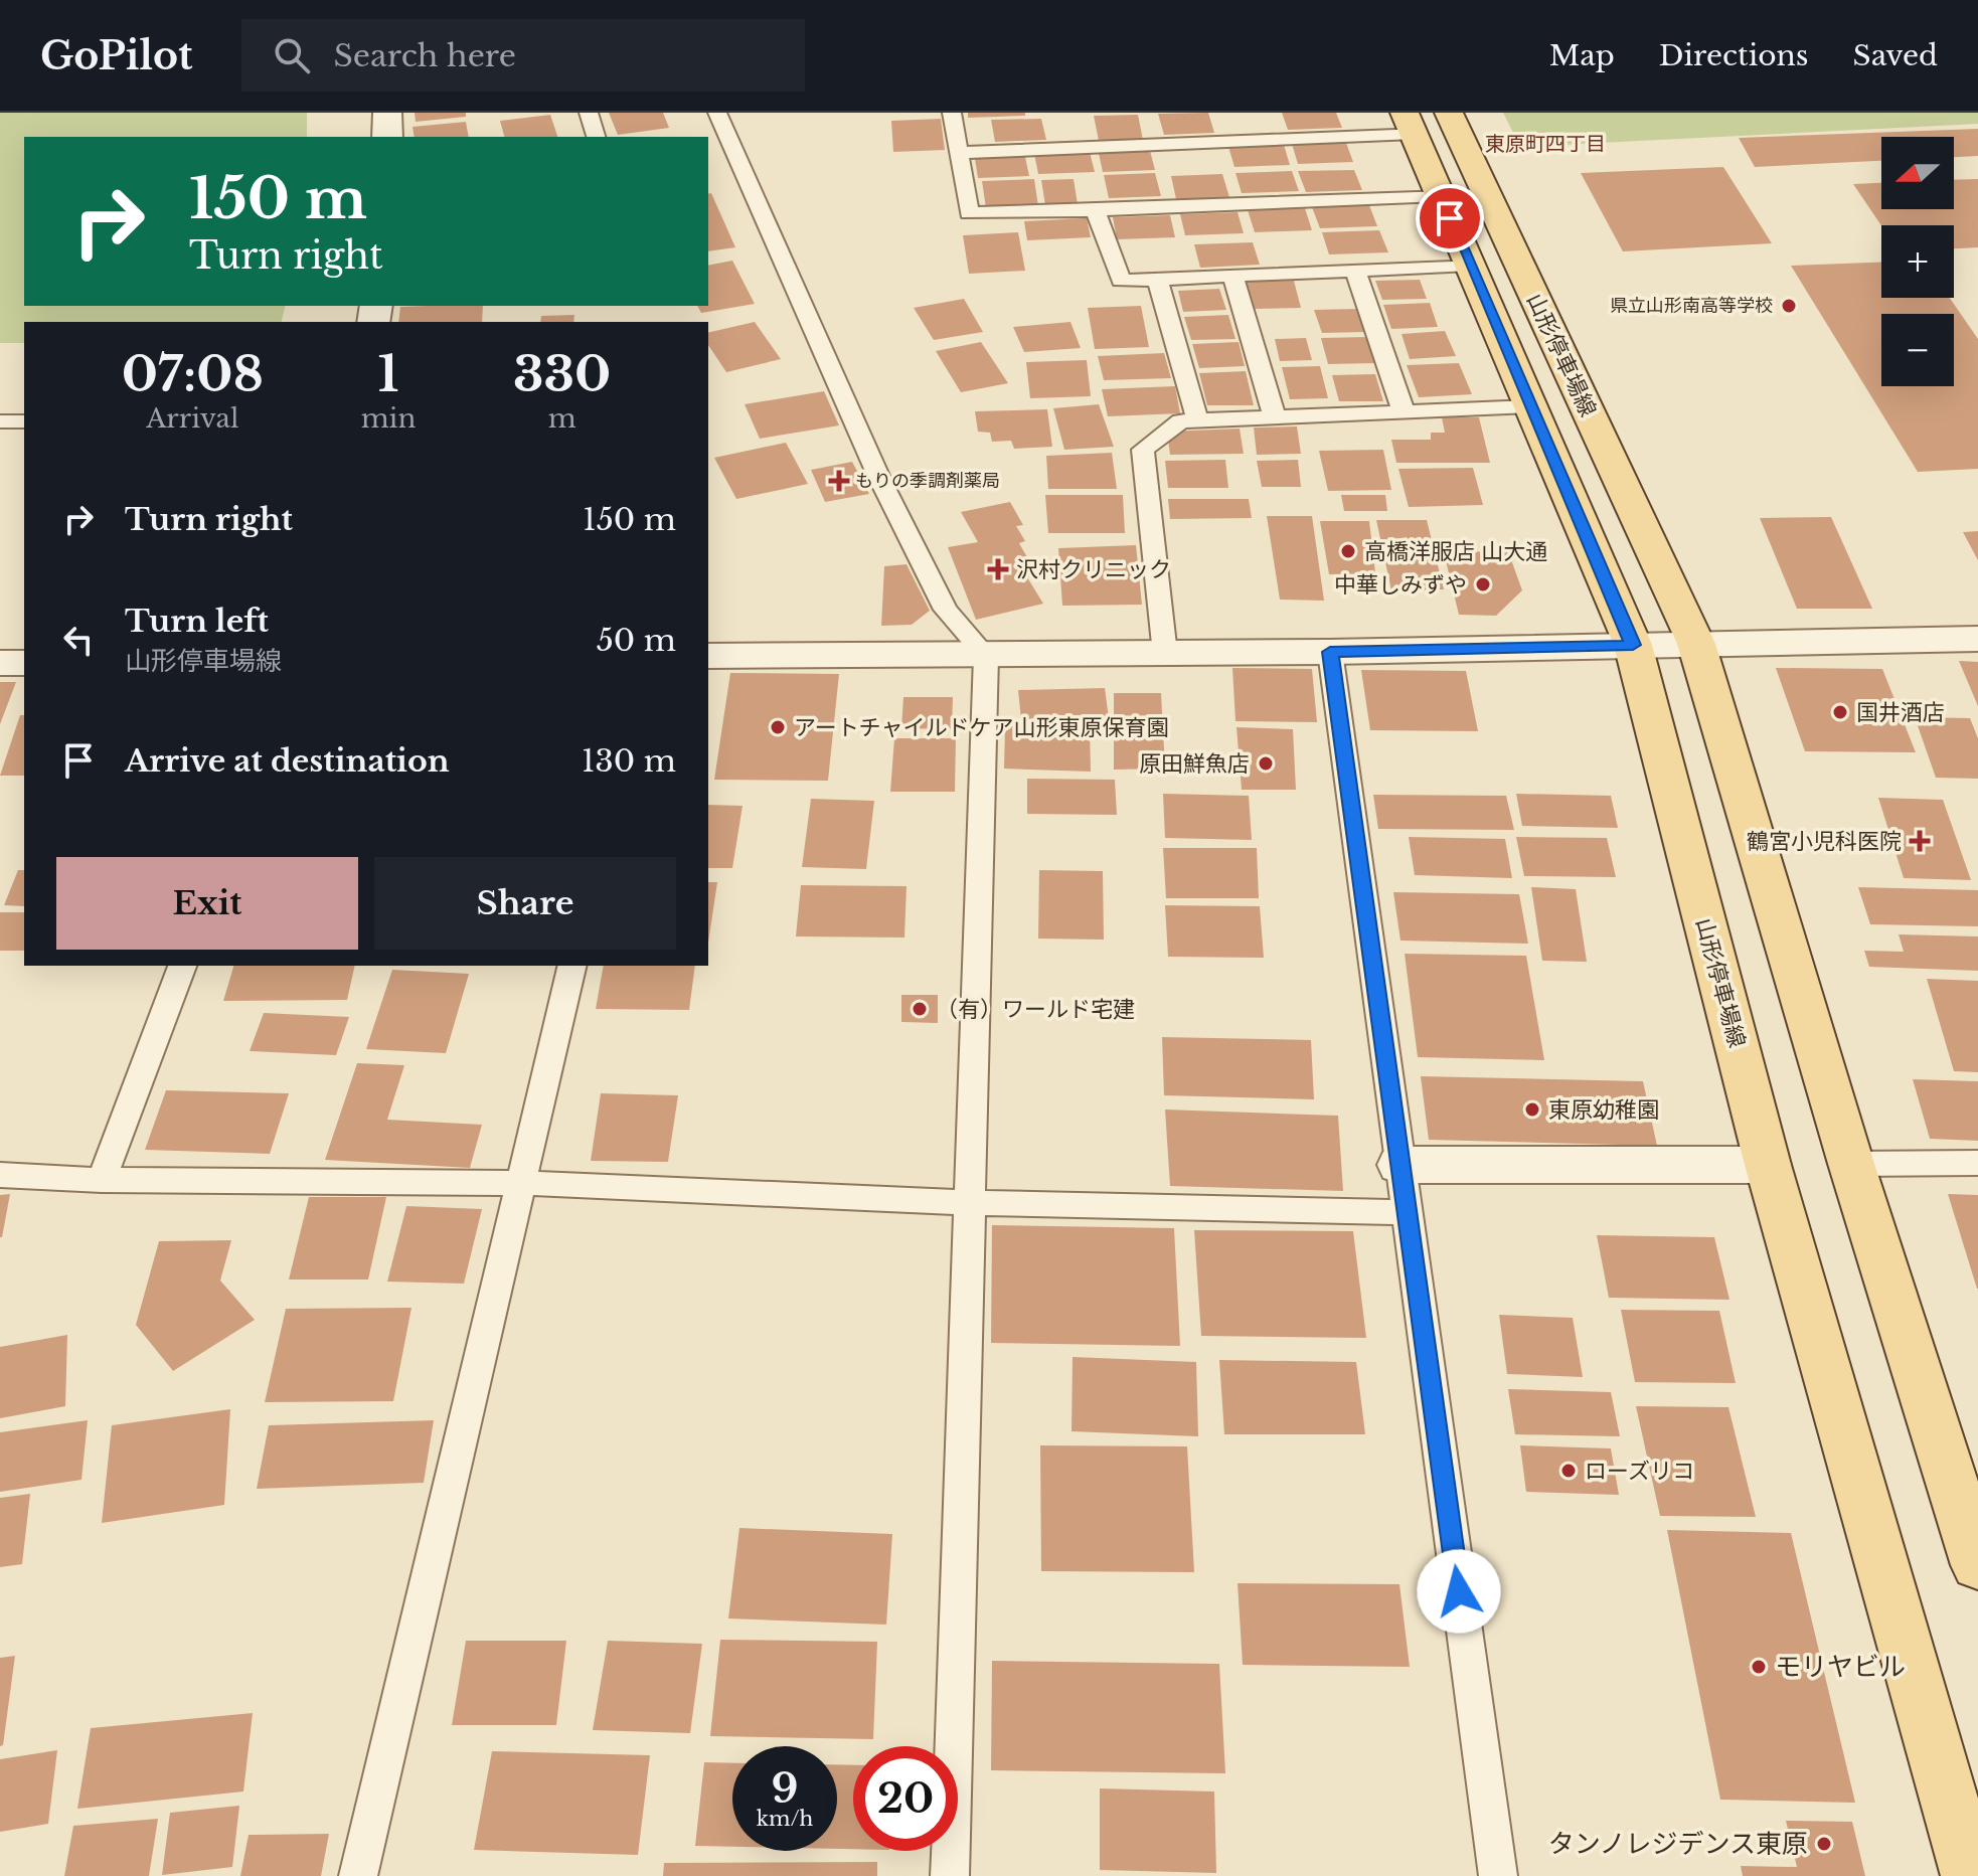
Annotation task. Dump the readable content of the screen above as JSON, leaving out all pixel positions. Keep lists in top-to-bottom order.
{
  "streets": {
    "main road": ["山形停車場線"]
  },
  "districts": ["東原町四丁目"],
  "places": {
    "other": [
      "県立山形南高等学校",
      "高橋洋服店 山大通",
      "中華しみずや",
      "国井酒店",
      "アートチャイルドケア山形東原保育園",
      "原田鮮魚店",
      "（有）ワールド宅建",
      "東原幼稚園",
      "ローズリコ",
      "モリヤビル",
      "タンノレジデンス東原"
    ],
    "health": ["もりの季調剤薬局", "沢村クリニック", "鶴宮小児科医院"]
  },
  "north": "left",
  "page": {
    "header": "GoPilot",
    "search": "Search here",
    "nav": ["Map", "Directions", "Saved"],
    "map_buttons": ["+", "−"],
    "turn": ["150 m", "Turn right"],
    "eta": [
      "07:08",
      "Arrival",
      "1",
      "min",
      "330",
      "m"
    ],
    "list": [
      {
        "name": "Turn right",
        "value": "150 m"
      },
      {
        "name": "Turn left",
        "note": "山形停車場線",
        "value": "50 m"
      },
      {
        "name": "Arrive at destination",
        "value": "130 m"
      }
    ],
    "buttons": ["Exit", "Share"],
    "speed": "9 km/h",
    "limit": "20"
  }
}
